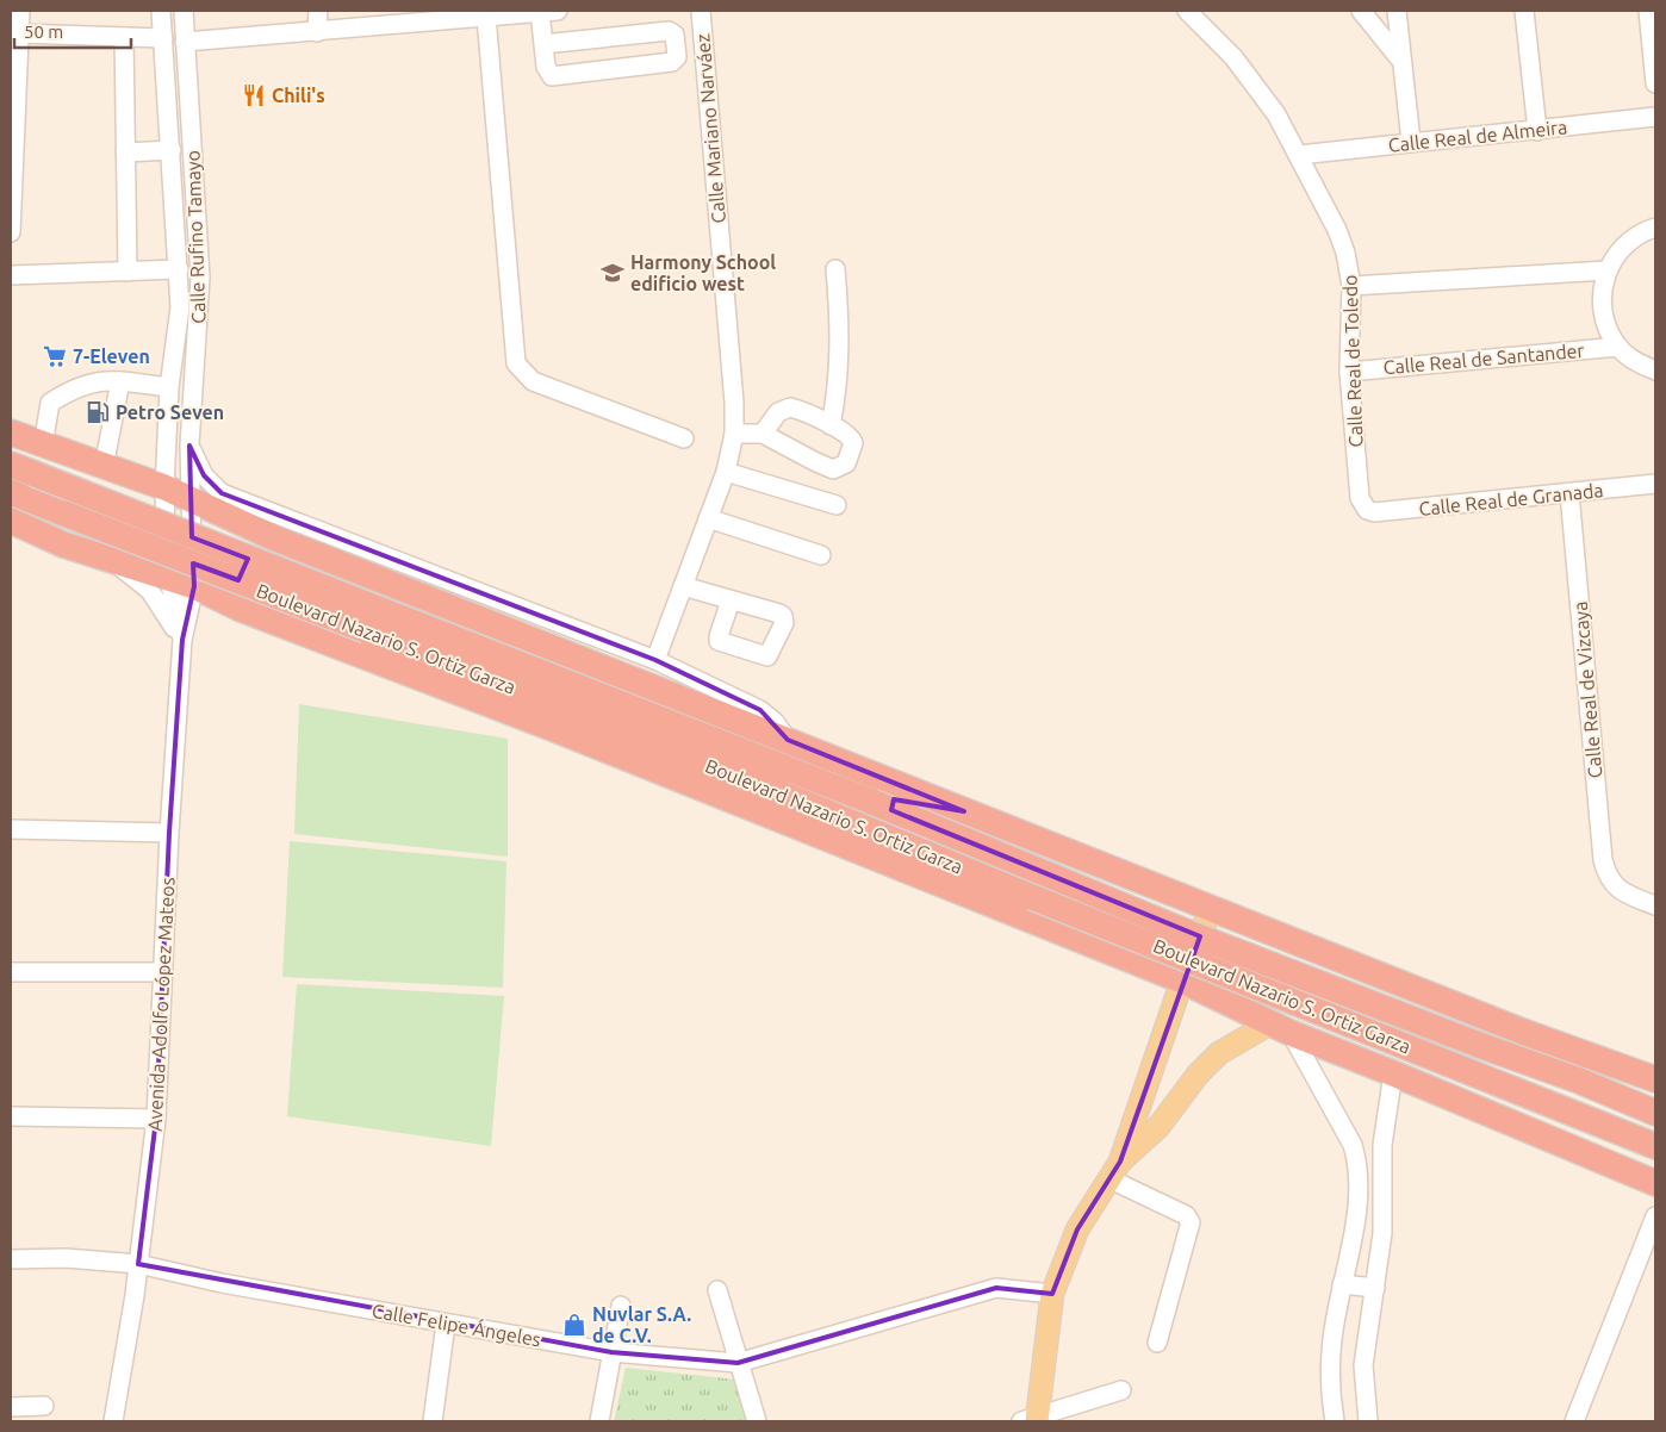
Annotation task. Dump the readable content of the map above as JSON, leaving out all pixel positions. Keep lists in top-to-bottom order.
{
  "streets": {
    "highway": ["Boulevard Nazario S. Ortiz Garza"],
    "street": [
      "Calle Mariano Narváez",
      "Calle Real de Almeira",
      "Calle Rufino Tamayo",
      "Calle Real de Santander",
      "Calle Real de Toledo",
      "Calle Real de Granada",
      "Calle Real de Vizcaya",
      "Avenida Adolfo López Mateos",
      "Calle Felipe Ángeles"
    ]
  },
  "crossings": [
    ["Calle Real de Almeira", "Calle Real de Toledo"],
    ["Calle Rufino Tamayo", "Avenida Adolfo López Mateos"],
    ["Calle Real de Santander", "Calle Real de Toledo"],
    ["Calle Real de Toledo", "Calle Real de Granada"],
    ["Calle Real de Granada", "Calle Real de Vizcaya"],
    ["Avenida Adolfo López Mateos", "Calle Felipe Ángeles"]
  ],
  "places": {
    "restaurant": ["Chili's"],
    "school or university": ["Harmony School edificio west"],
    "supermarket": ["7-Eleven"],
    "fuel station": ["Petro Seven"],
    "shop": ["Nuvlar S.A. de C.V."]
  },
  "scale_bar": "50 m"
}
